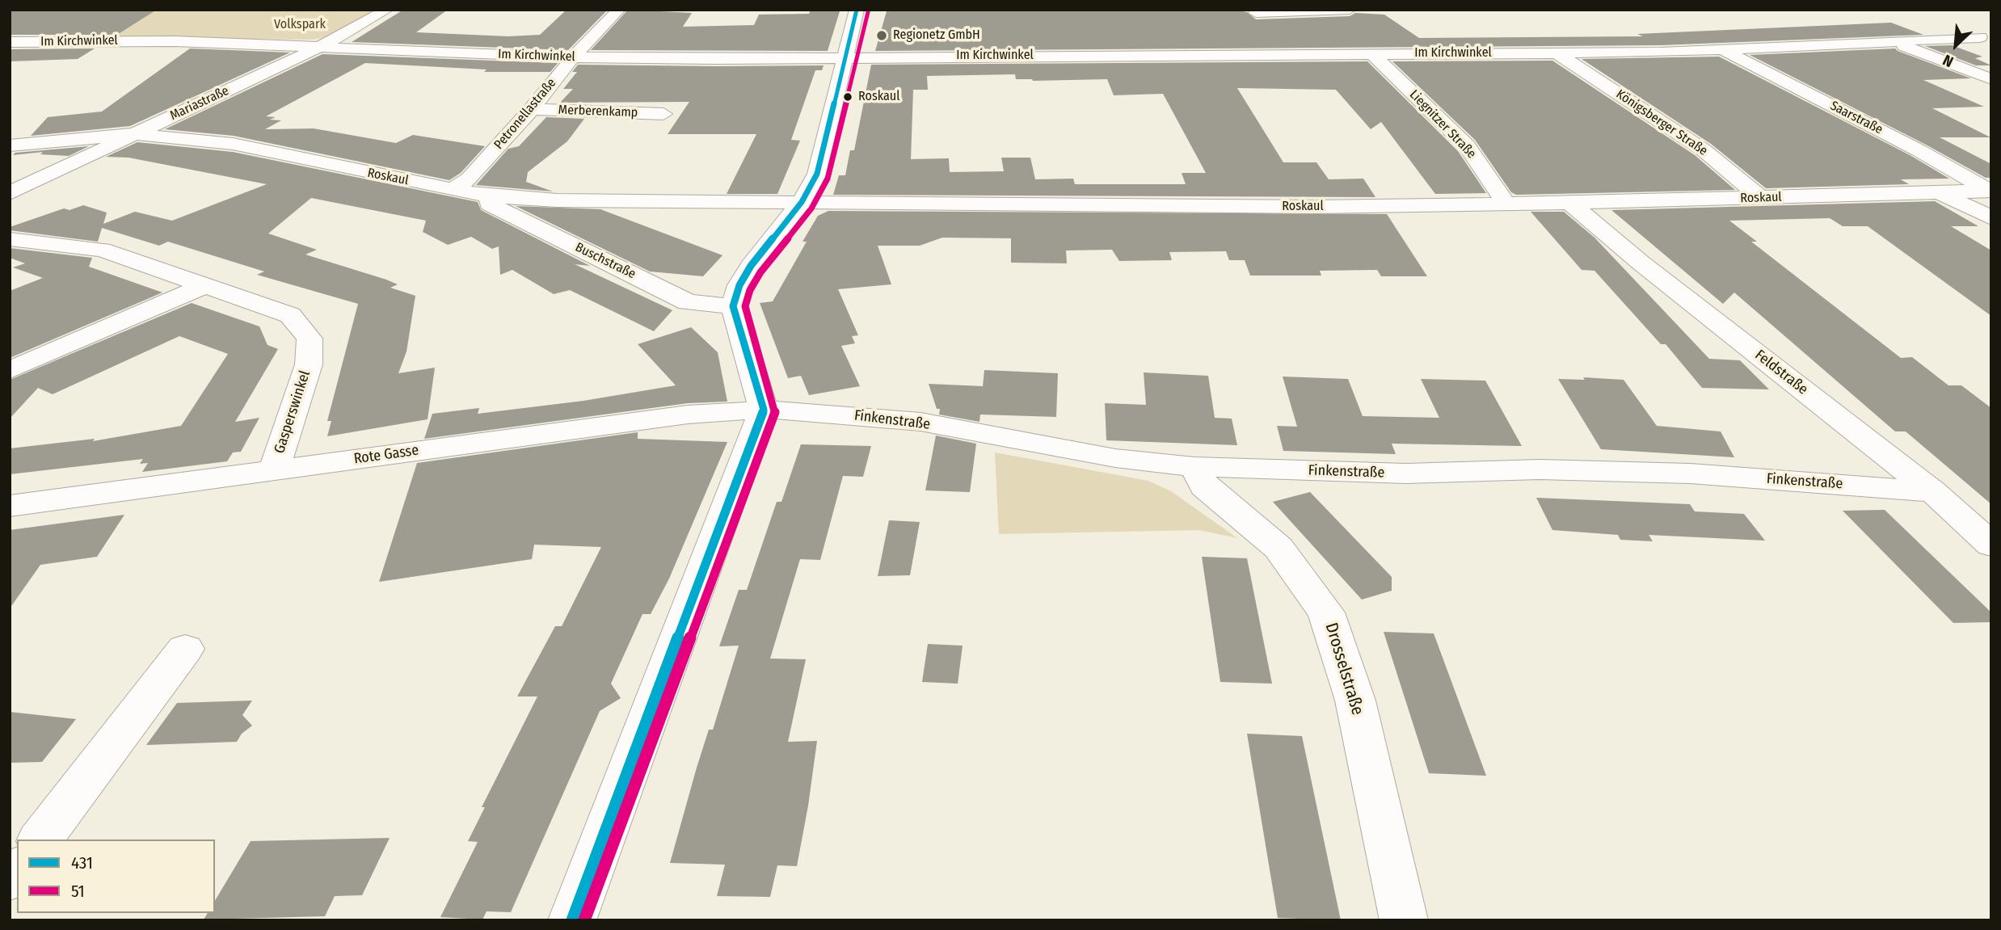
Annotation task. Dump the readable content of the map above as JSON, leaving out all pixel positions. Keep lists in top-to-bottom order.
{
  "streets": {
    "street": [
      "Im Kirchwinkel",
      "Mariastraße",
      "Merberenkamp",
      "Petronellastraße",
      "Saarstraße",
      "Königsberger Straße",
      "Liegnitzer Straße",
      "Roskaul",
      "Buschstraße",
      "Feldstraße",
      "Gasperswinkel",
      "Finkenstraße",
      "Rote Gasse",
      "Drosselstraße"
    ]
  },
  "crossings": [
    ["Im Kirchwinkel", "Mariastraße"],
    ["Im Kirchwinkel", "Petronellastraße"],
    ["Im Kirchwinkel", "Saarstraße"],
    ["Im Kirchwinkel", "Königsberger Straße"],
    ["Im Kirchwinkel", "Liegnitzer Straße"],
    ["Mariastraße", "Roskaul"],
    ["Merberenkamp", "Petronellastraße"],
    ["Petronellastraße", "Roskaul"],
    ["Saarstraße", "Roskaul"],
    ["Königsberger Straße", "Roskaul"],
    ["Liegnitzer Straße", "Roskaul"],
    ["Roskaul", "Buschstraße"],
    ["Roskaul", "Feldstraße"],
    ["Feldstraße", "Finkenstraße"],
    ["Gasperswinkel", "Rote Gasse"],
    ["Finkenstraße", "Rote Gasse"],
    ["Finkenstraße", "Drosselstraße"]
  ],
  "parks": ["Volkspark"],
  "places": ["Regionetz GmbH", "Roskaul"],
  "lines": ["transit line 431", "transit line 51"],
  "legend": ["431", "51"],
  "north": "bottom left"
}
